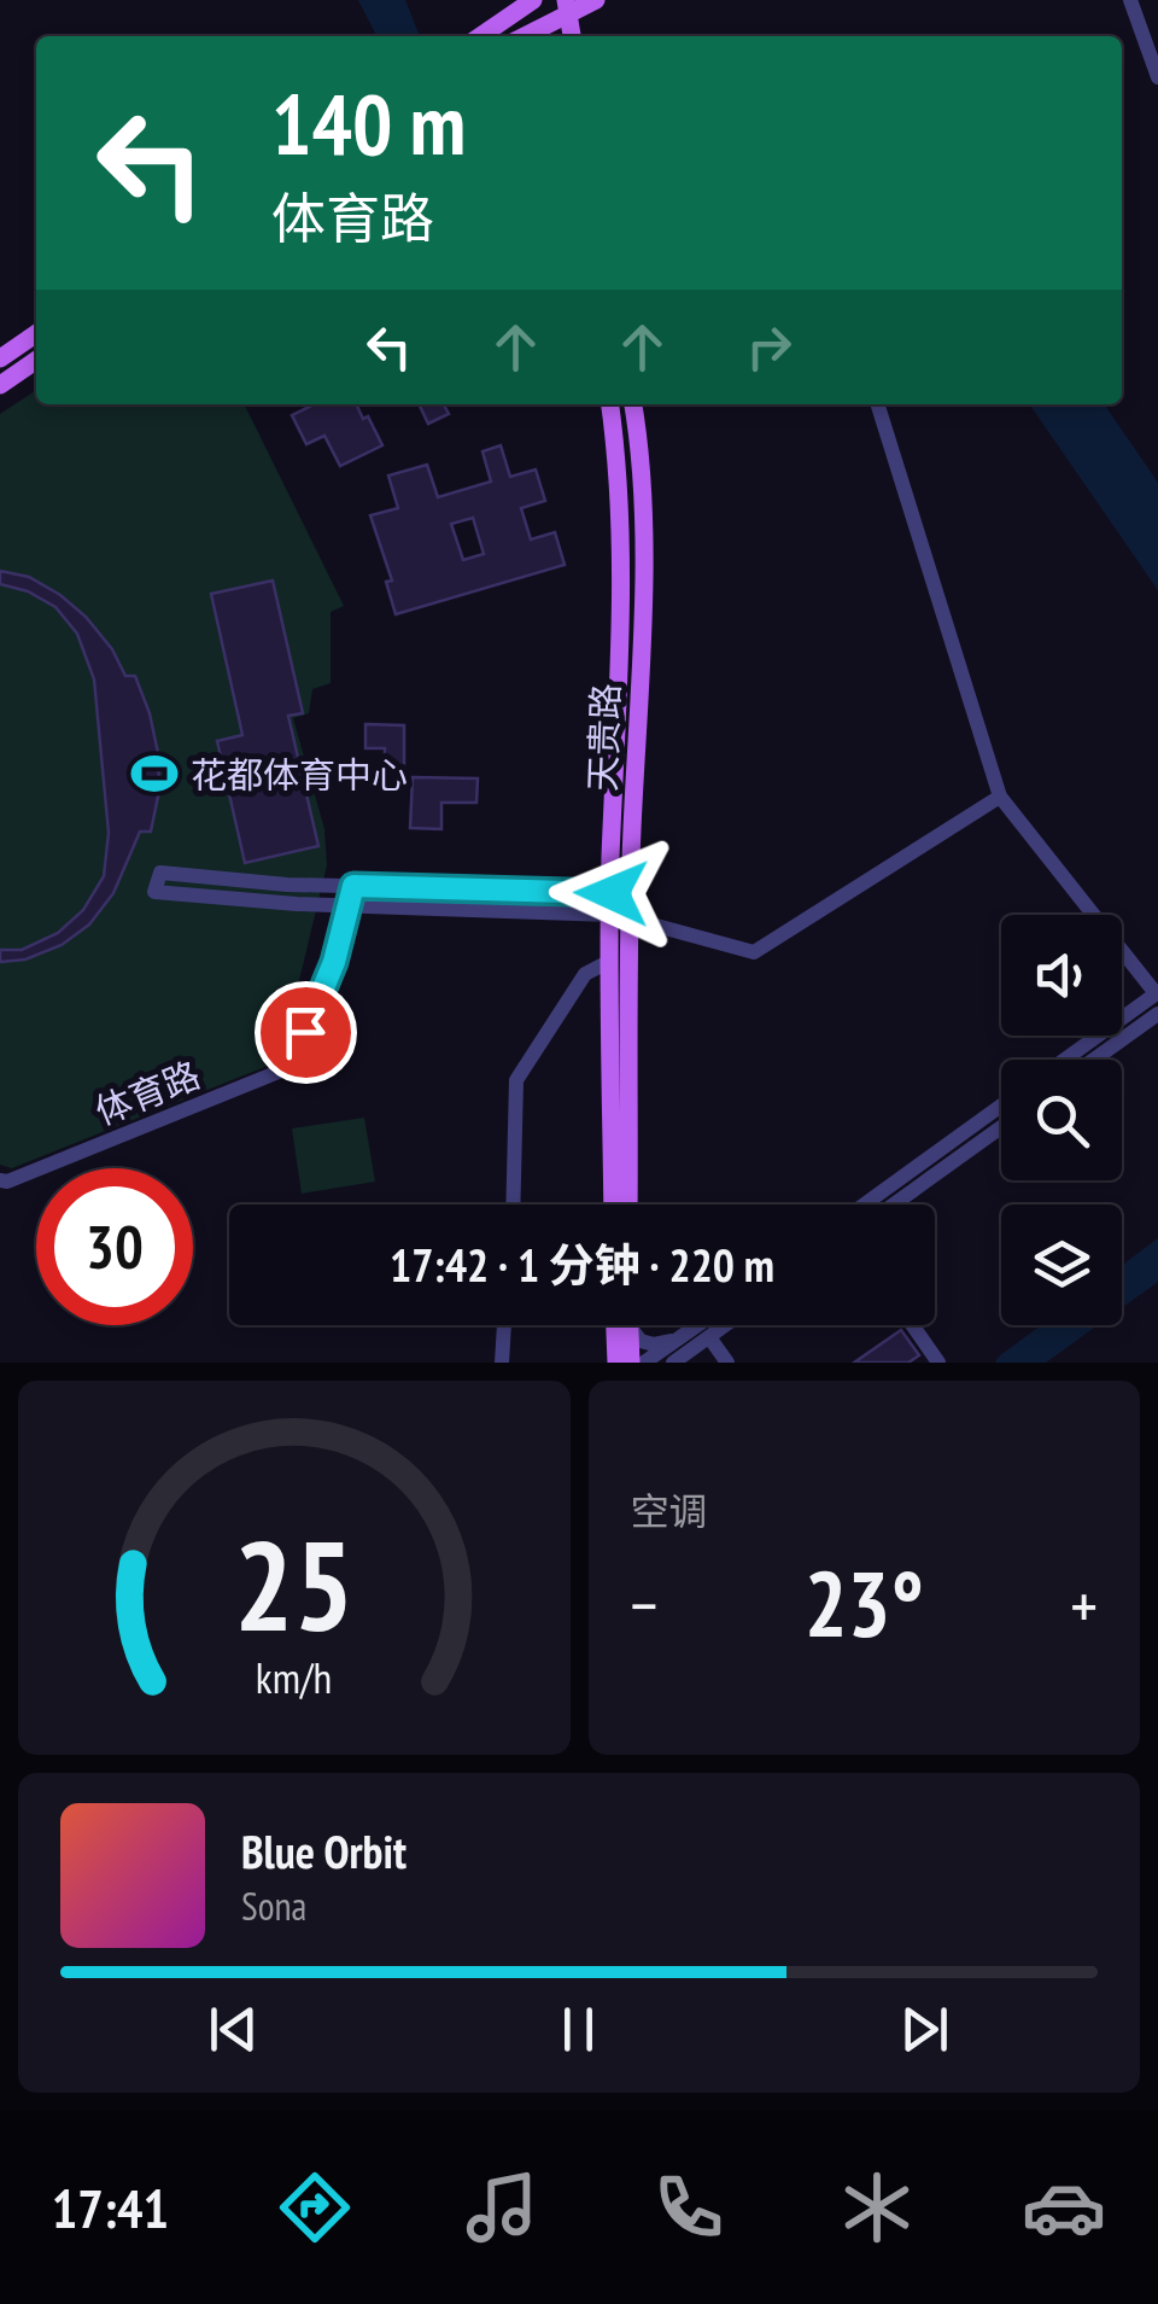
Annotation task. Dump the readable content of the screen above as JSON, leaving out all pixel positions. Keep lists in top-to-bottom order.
{
  "streets": {
    "main road": ["天贵路"],
    "street": ["体育路"]
  },
  "places": {
    "sports": ["花都体育中心"]
  },
  "page": {
    "turn": ["140 m", "体育路"],
    "limit": "30",
    "trip": "17:42 · 1 分钟 · 220 m",
    "tile": "空调",
    "heat": ["−", "23°", "+"],
    "song": ["Blue Orbit", "Sona"],
    "tabs": "17:41",
    "gauge": ["25", "km/h"]
  }
}
